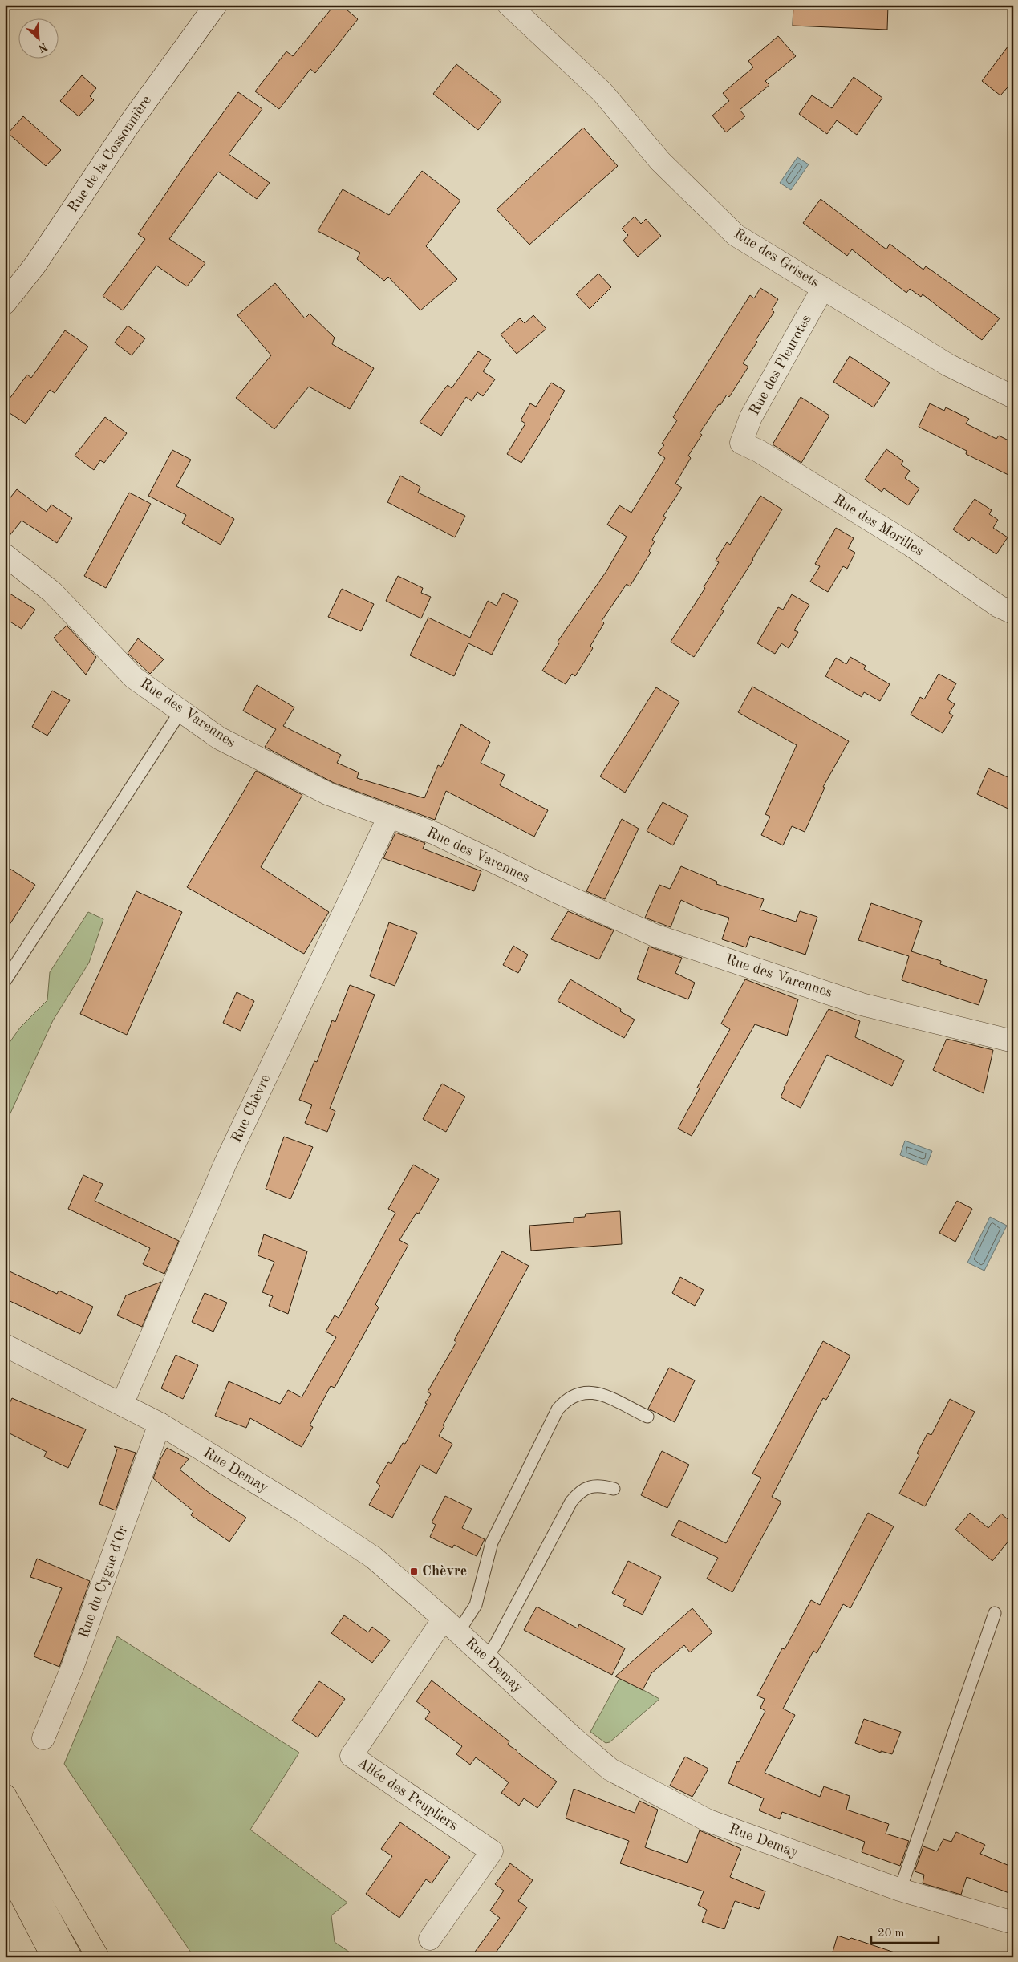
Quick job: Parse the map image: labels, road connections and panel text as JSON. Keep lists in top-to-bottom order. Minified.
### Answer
{"streets":{"street":["Rue de la Cossonnière","Rue des Grisets","Rue des Pleurotes","Rue des Morilles","Rue des Varennes","Rue Chèvre","Rue Demay","Rue du Cygne d'Or","Allée des Peupliers"]},"crossings":[["Rue des Grisets","Rue des Pleurotes"],["Rue des Pleurotes","Rue des Morilles"],["Rue des Varennes","Rue Chèvre"],["Rue Chèvre","Rue Demay"],["Rue Demay","Rue du Cygne d'Or"],["Rue Demay","Allée des Peupliers"]],"places":{"transit":["Chèvre"]},"scale_bar":"20 m","north":"bottom right"}
